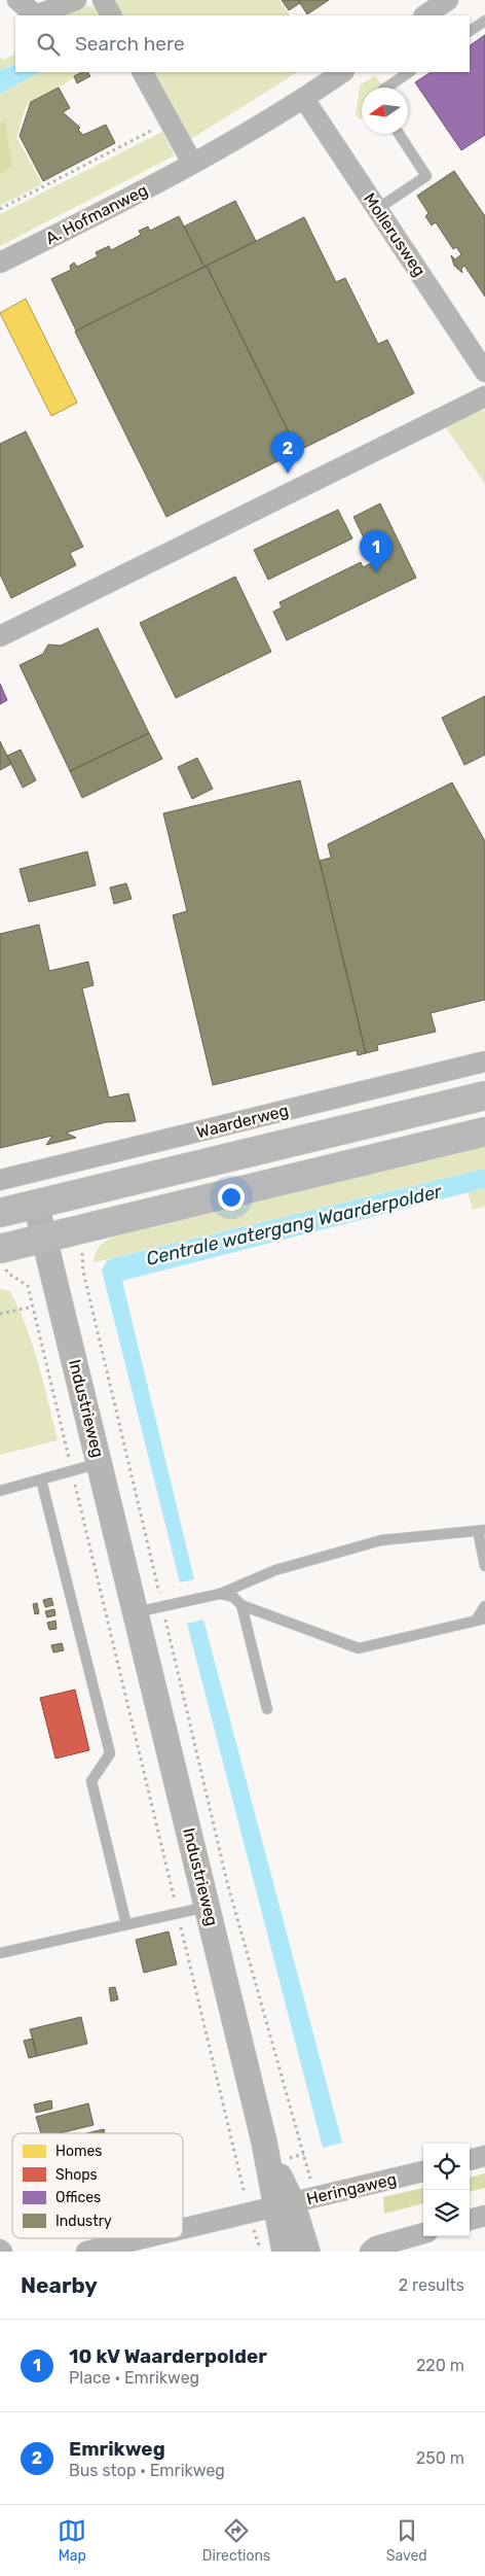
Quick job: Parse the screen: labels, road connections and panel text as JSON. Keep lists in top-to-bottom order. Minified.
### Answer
{"streets":{"main road":["Waarderweg"],"street":["A. Hofmanweg","Mollerusweg","Industrieweg","Heringaweg"]},"crossings":[["A. Hofmanweg","Mollerusweg"],["Waarderweg","Industrieweg"],["Industrieweg","Heringaweg"]],"water":["Centrale watergang Waarderpolder"],"legend":["Homes","Shops","Offices","Industry"],"north":"left","page":{"search":"Search here","pins":["2","1"],"heading":["Nearby","2 results"],"list":[{"mark":"1","name":"10 kV Waarderpolder","note":"Place · Emrikweg","value":"220 m"},{"mark":"2","name":"Emrikweg","note":"Bus stop · Emrikweg","value":"250 m"}],"nav":["Map","Directions","Saved"]}}
